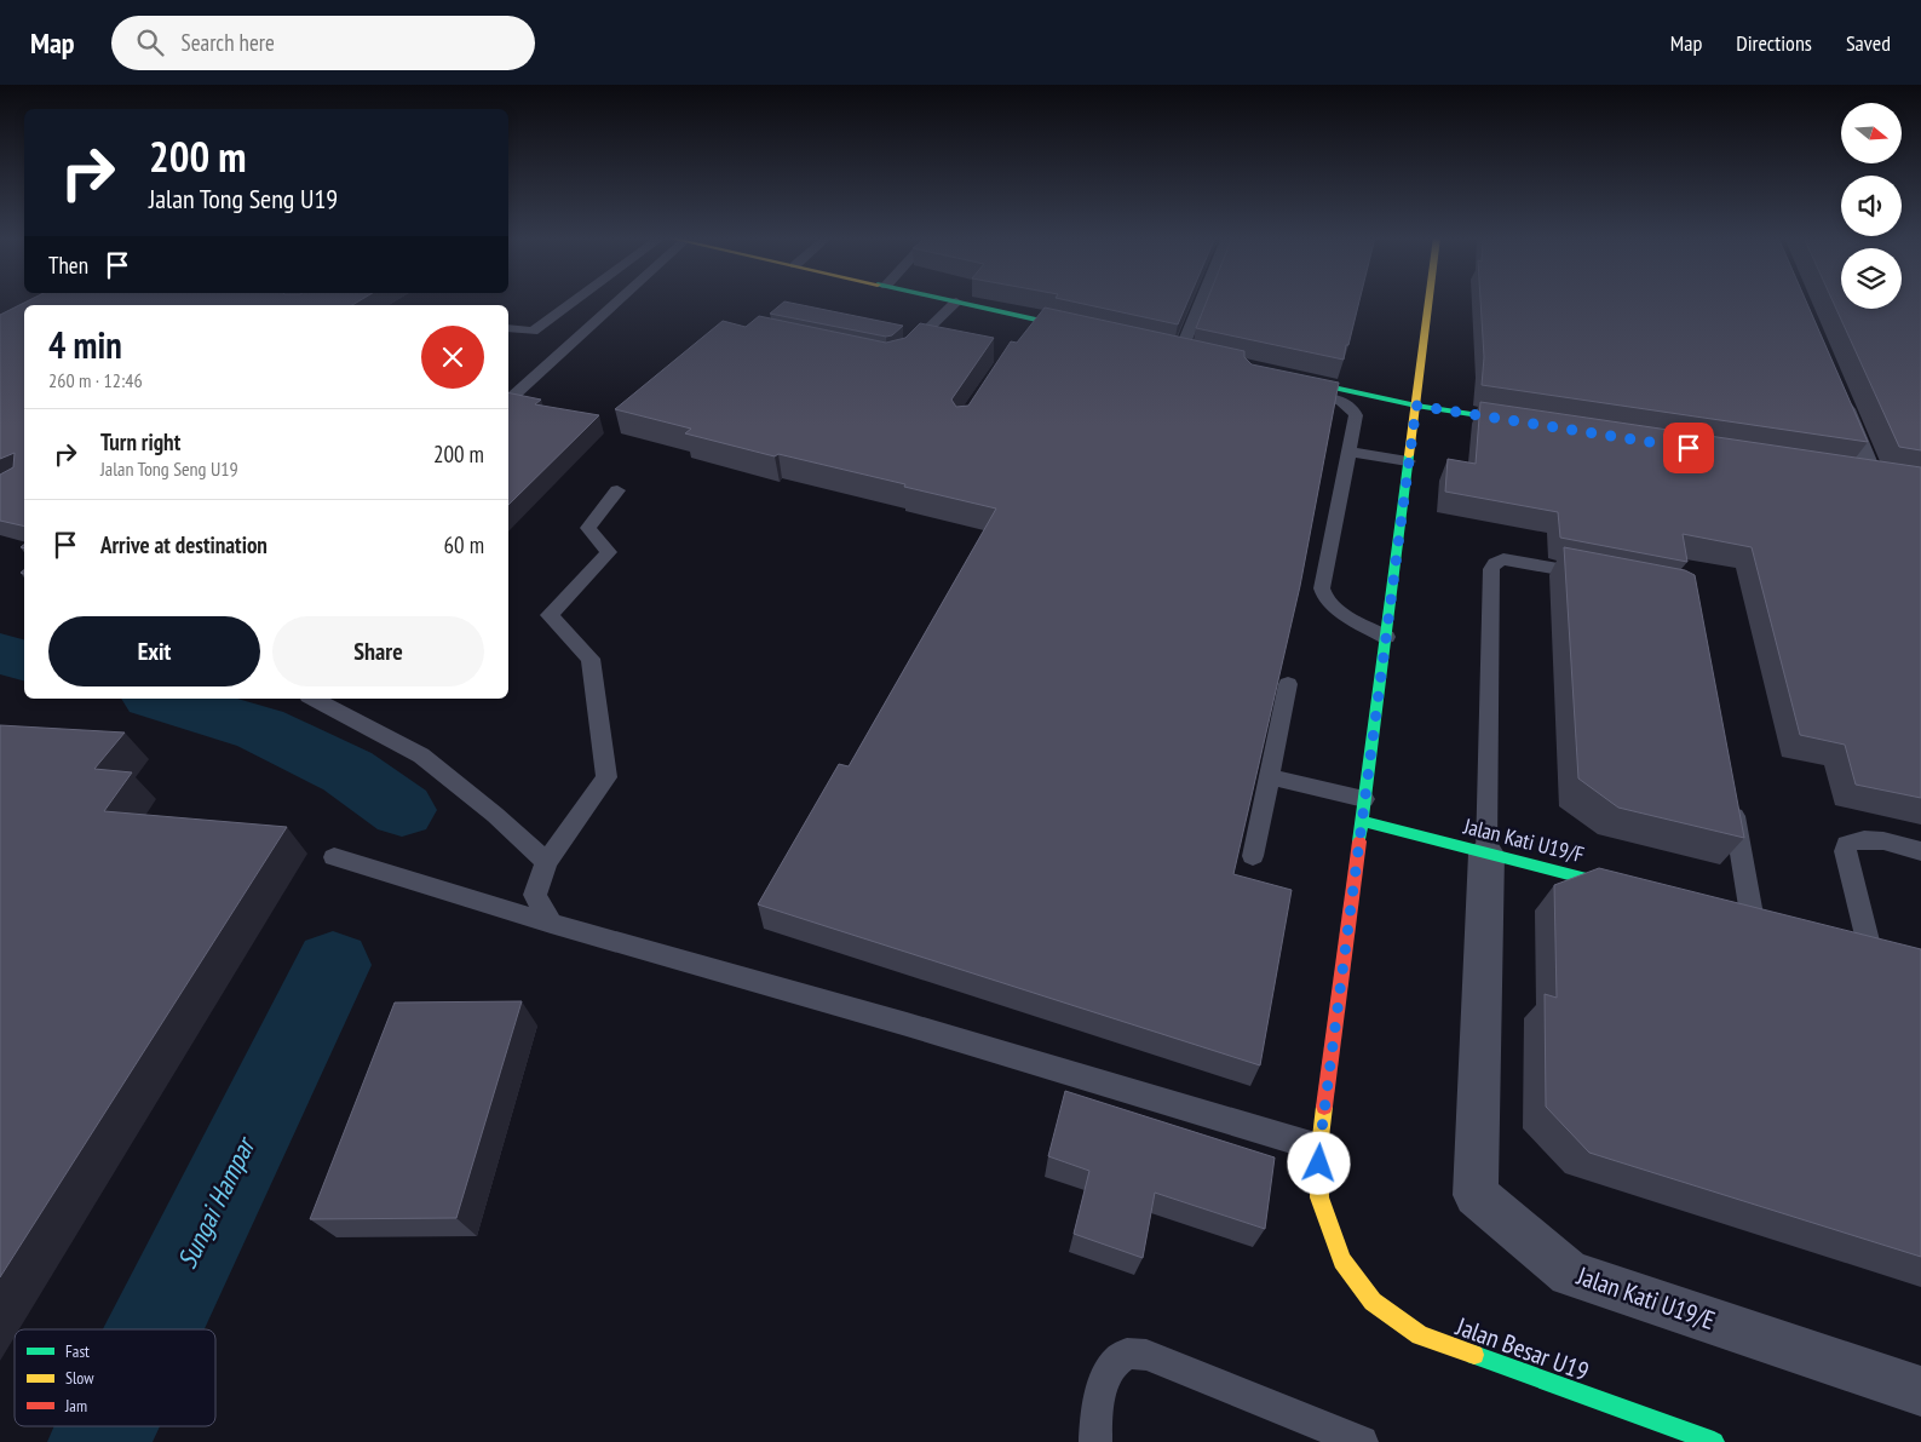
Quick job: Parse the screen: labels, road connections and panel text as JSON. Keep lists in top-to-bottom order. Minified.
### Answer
{"streets":{"street":["Jalan Kati U19/F","Jalan Kati U19/E","Jalan Besar U19"]},"crossings":[["Jalan Kati U19/F","Jalan Kati U19/E"],["Jalan Kati U19/F","Jalan Besar U19"]],"water":["Sungai Hampar"],"legend":["Fast","Slow","Jam"],"north":"right","page":{"header":"Map","search":"Search here","nav":["Map","Directions","Saved"],"turn":["200 m","Jalan Tong Seng U19"],"then":"Then","heading":["4 min","260 m · 12:46"],"list":[{"name":"Turn right","note":"Jalan Tong Seng U19","value":"200 m"},{"name":"Arrive at destination","value":"60 m"}],"buttons":["Exit","Share"]}}
